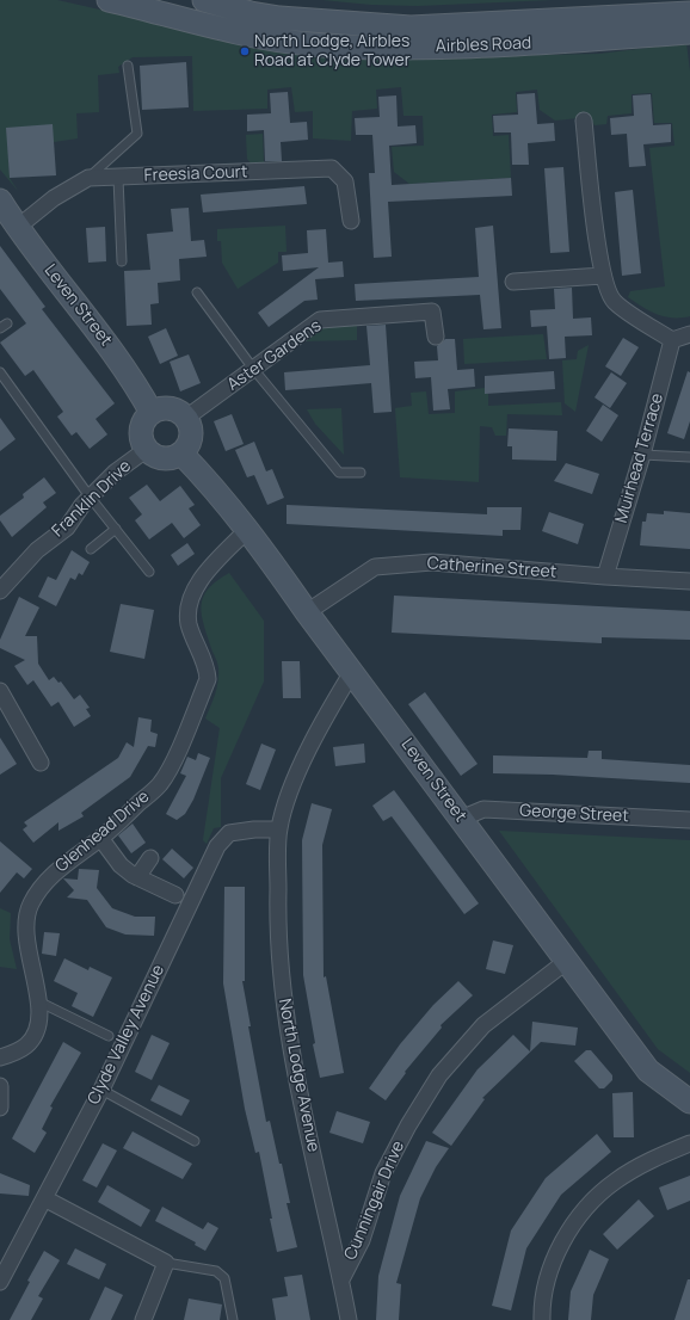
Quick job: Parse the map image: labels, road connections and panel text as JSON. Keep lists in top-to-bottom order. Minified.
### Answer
{"streets":{"street":["Airbles Road","Freesia Court","Leven Street","Aster Gardens","Muirhead Terrace","Franklin Drive","Catherine Street","George Street","Glenhead Drive","Clyde Valley Avenue","North Lodge Avenue","Cunningair Drive"]},"crossings":[["Freesia Court","Leven Street"],["Leven Street","Aster Gardens"],["Leven Street","Franklin Drive"],["Leven Street","Catherine Street"],["Leven Street","George Street"],["Leven Street","Glenhead Drive"],["Leven Street","North Lodge Avenue"],["Leven Street","Cunningair Drive"],["Aster Gardens","Franklin Drive"],["Muirhead Terrace","Catherine Street"],["Clyde Valley Avenue","North Lodge Avenue"],["North Lodge Avenue","Cunningair Drive"]],"places":["North Lodge, Airbles Road at Clyde Tower"]}
